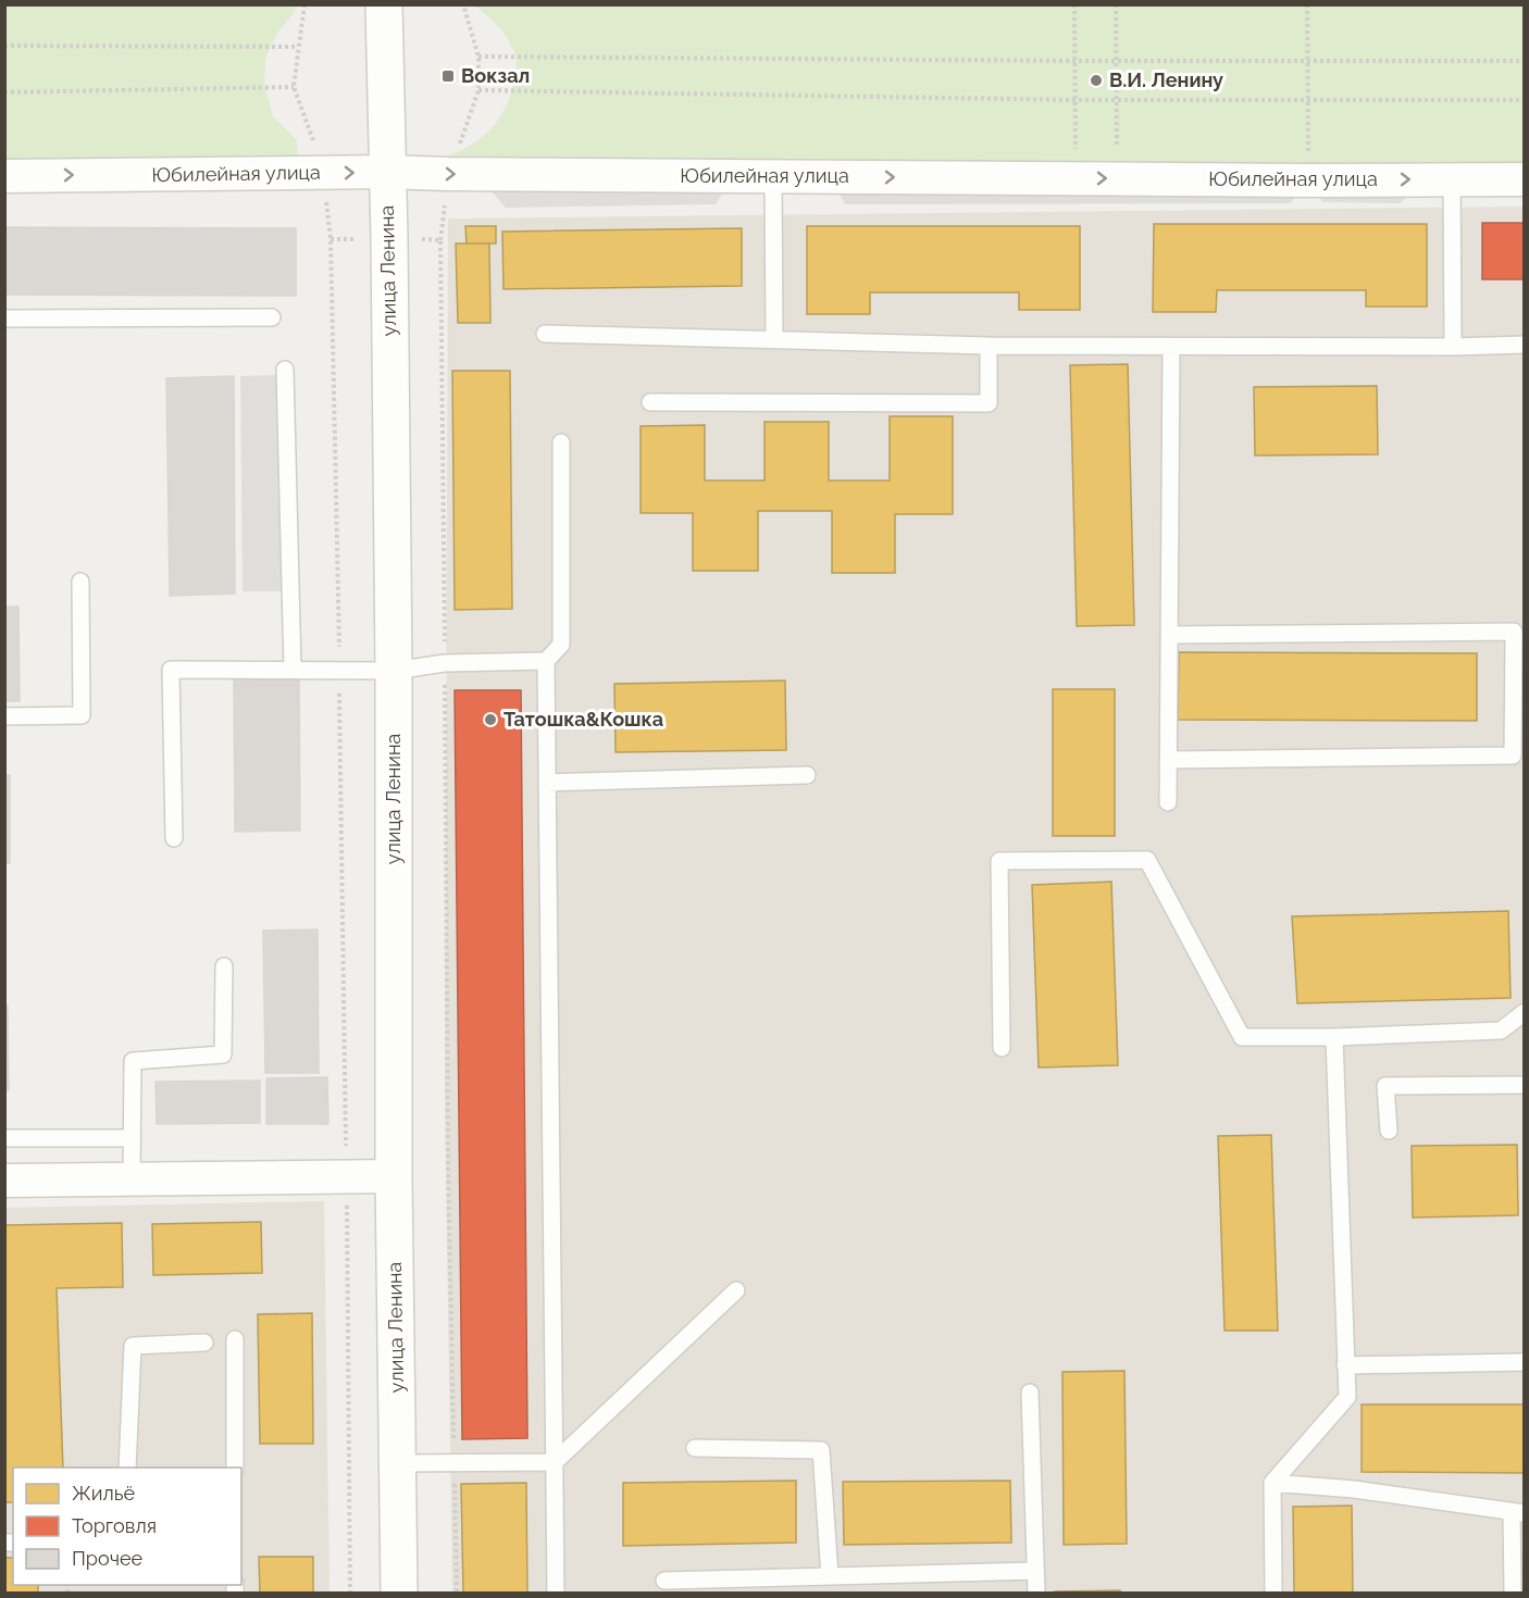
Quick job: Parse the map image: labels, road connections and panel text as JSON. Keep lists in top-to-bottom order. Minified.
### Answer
{"streets":{"street":["Юбилейная улица","улица Ленина"]},"crossings":[["Юбилейная улица","улица Ленина"]],"one_way":["Юбилейная улица"],"places":{"transit":["Вокзал"],"other":["В.И. Ленину","Татошка&Кошка"]},"legend":["Жильё","Торговля","Прочее"]}
